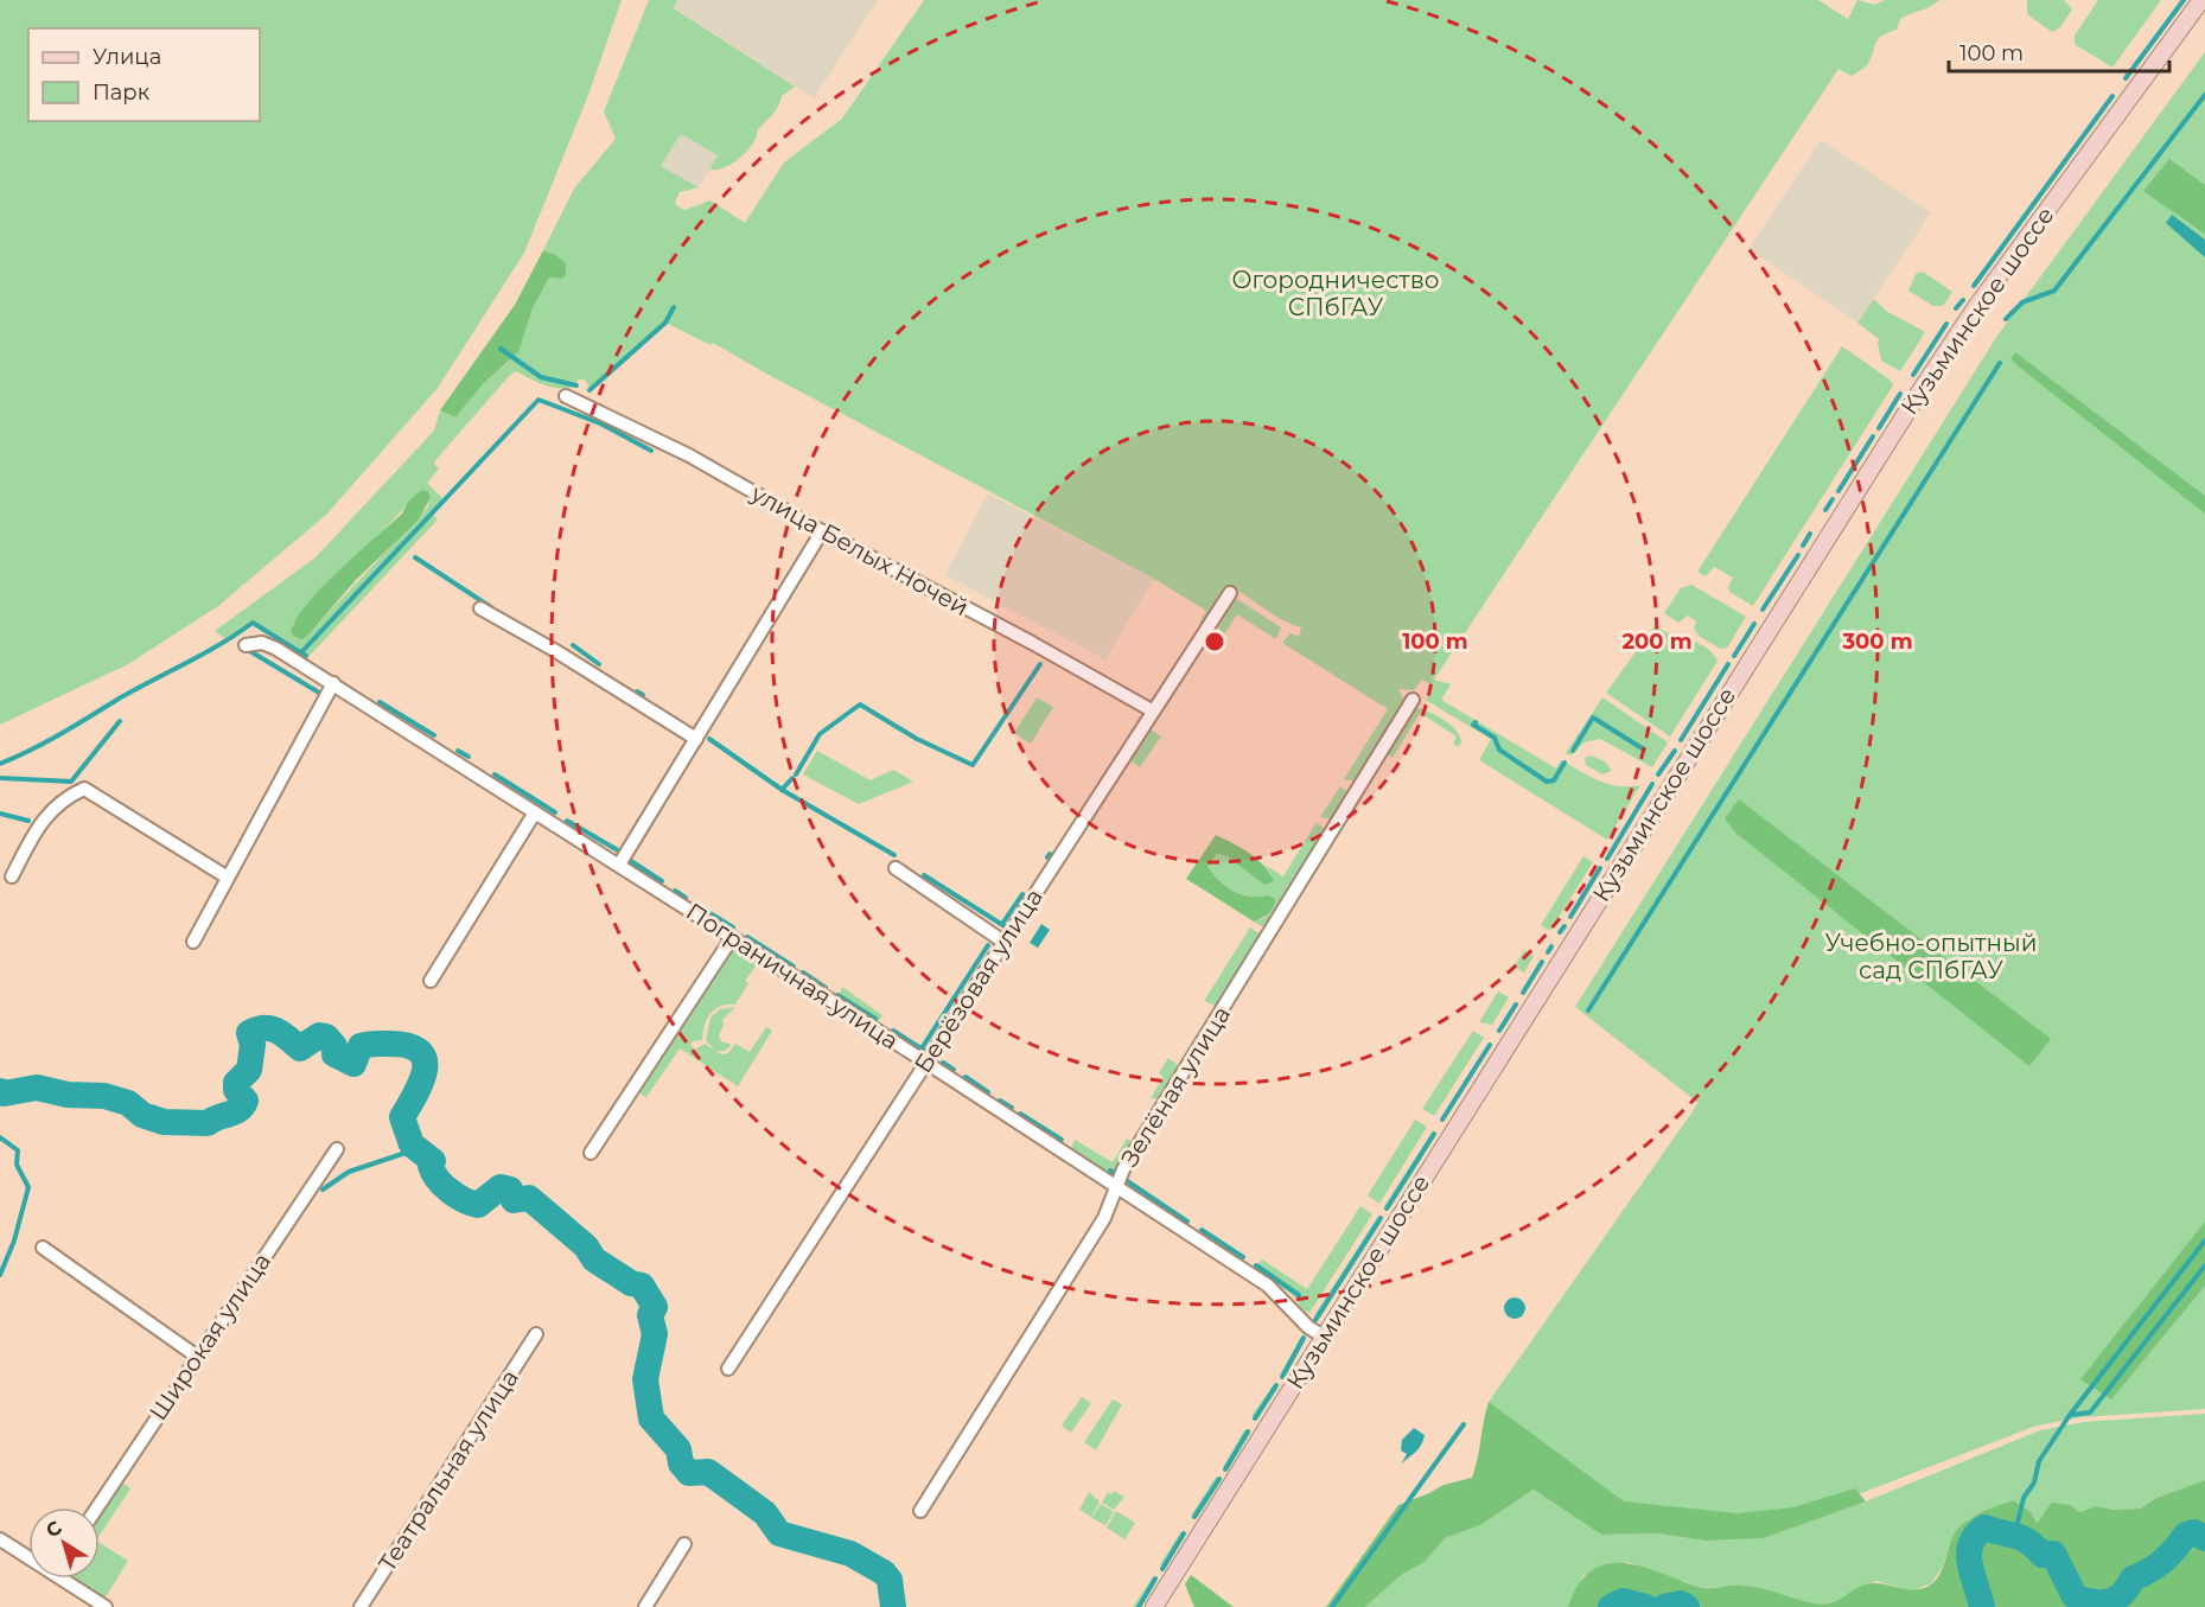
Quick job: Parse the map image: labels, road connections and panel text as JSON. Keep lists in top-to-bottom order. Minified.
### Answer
{"streets":{"main road":["Кузьминское шоссе"],"street":["улица Белых Ночей","Пограничная улица","Берёзовая улица","Зелёная улица","Широкая улица","Театральная улица"]},"crossings":[["Кузьминское шоссе","Пограничная улица"],["улица Белых Ночей","Берёзовая улица"],["Пограничная улица","Берёзовая улица"],["Пограничная улица","Зелёная улица"]],"parks":["Огородничество СПбГАУ","Учебно-опытный сад СПбГАУ"],"legend":["Улица","Парк"],"scale_bar":"100 m","north":"top left","rings":["100 m","200 m","300 m"]}
